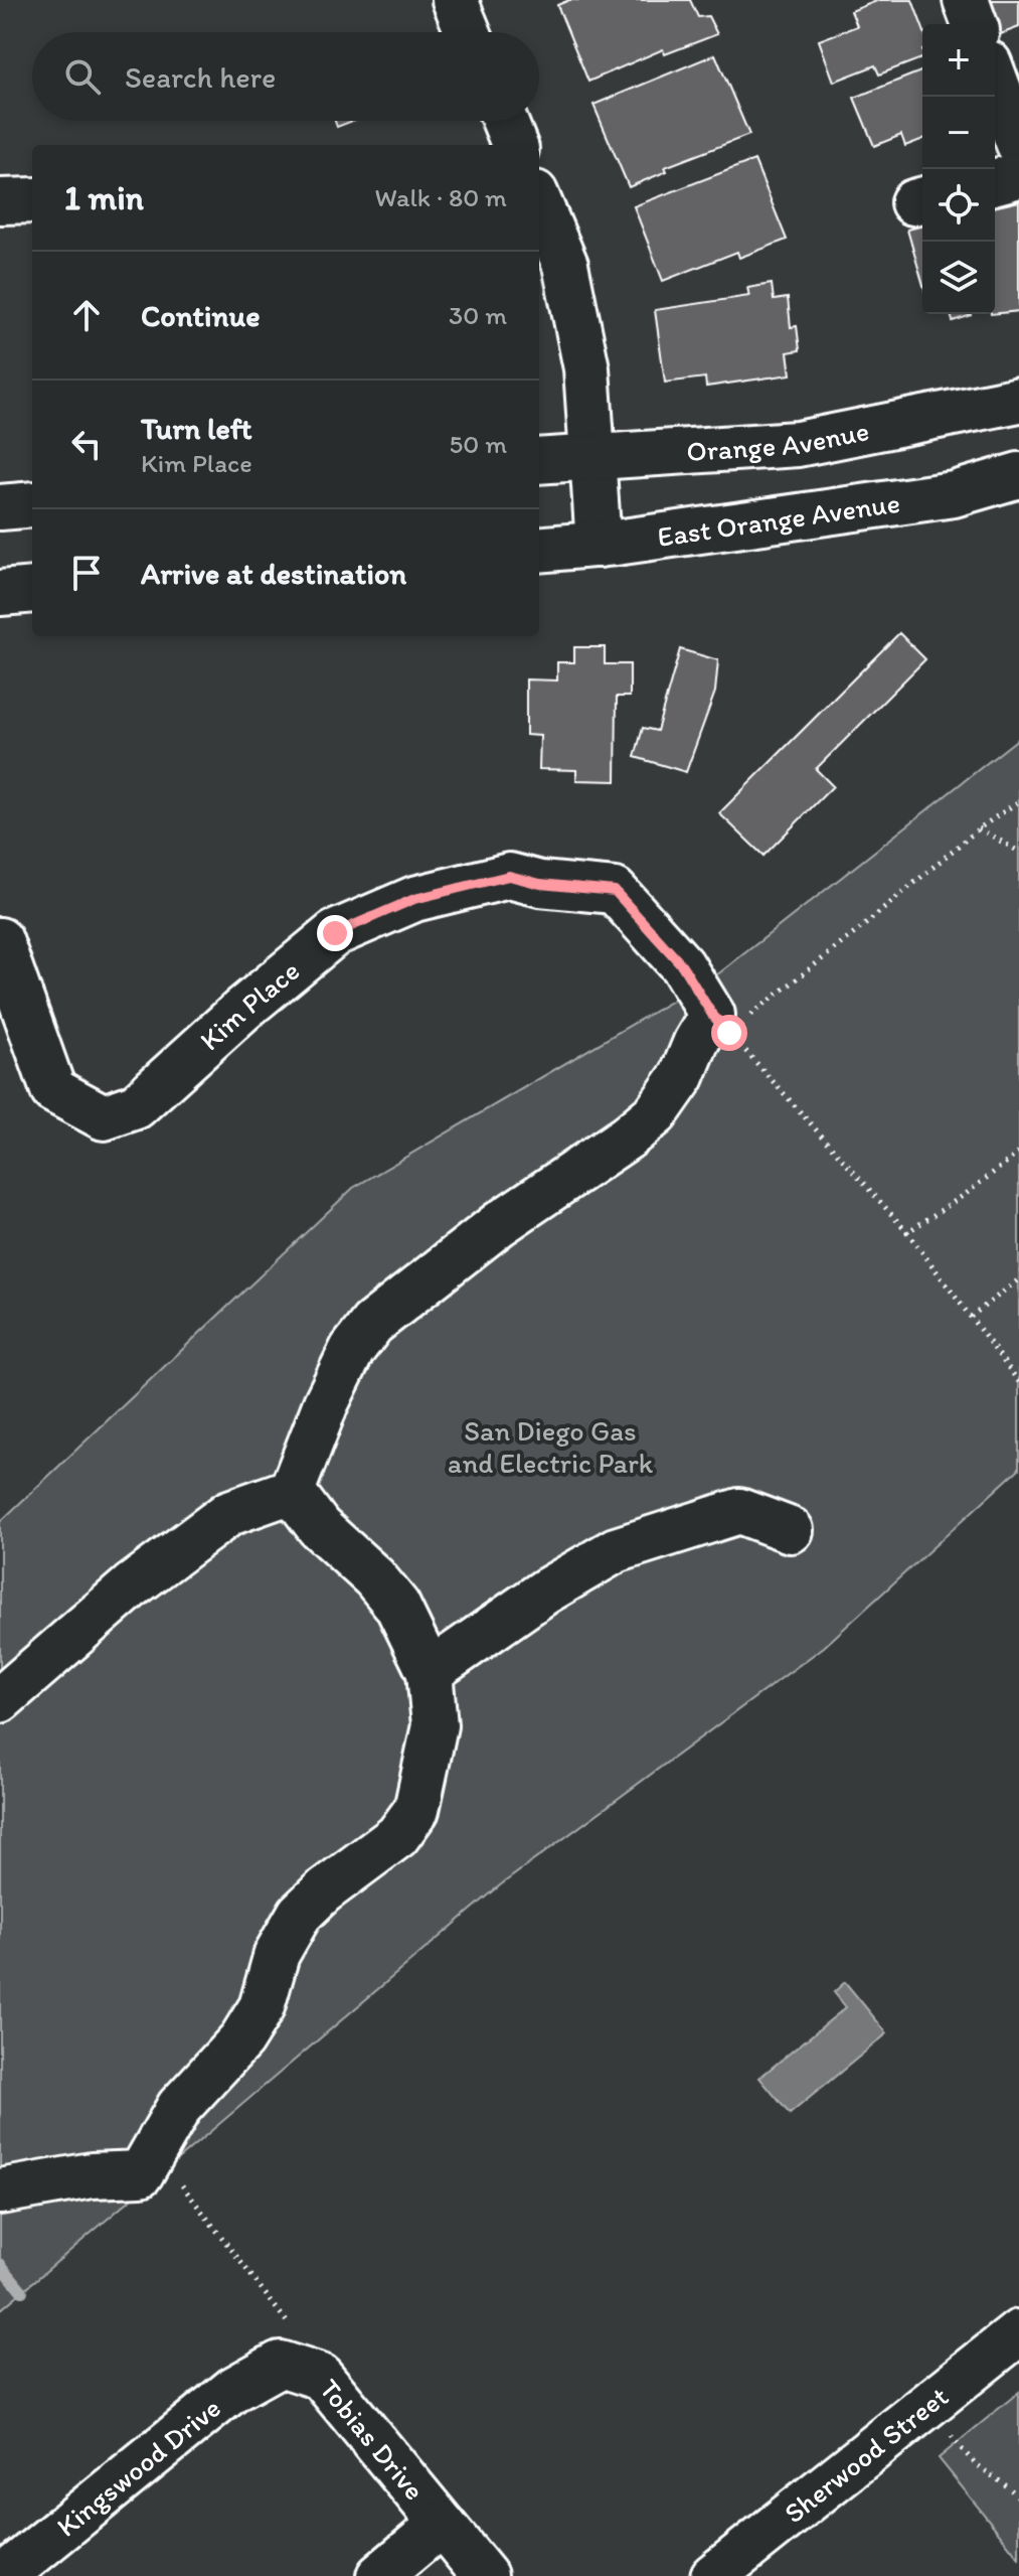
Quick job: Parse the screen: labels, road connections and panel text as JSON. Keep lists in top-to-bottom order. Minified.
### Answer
{"streets":{"street":["Orange Avenue","East Orange Avenue","Kim Place","Tobias Drive","Sherwood Street","Kingswood Drive"]},"crossings":[["Tobias Drive","Kingswood Drive"]],"parks":["San Diego Gas and Electric Park"],"page":{"map_buttons":["+","−"],"search":"Search here","heading":["1 min","Walk · 80 m"],"list":[["Continue","30 m"],["Turn left","Kim Place","50 m"],"Arrive at destination"]}}
